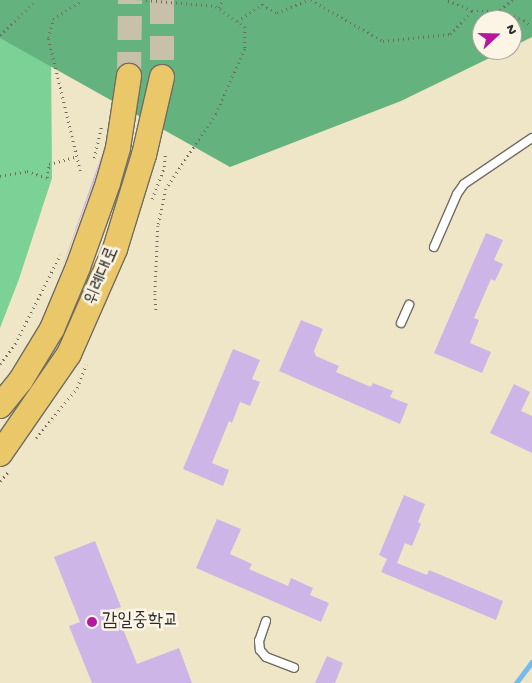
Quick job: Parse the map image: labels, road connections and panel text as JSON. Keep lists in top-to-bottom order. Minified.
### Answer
{"streets":{"main road":["위례대로"]},"places":["감일중학교"],"north":"right"}
